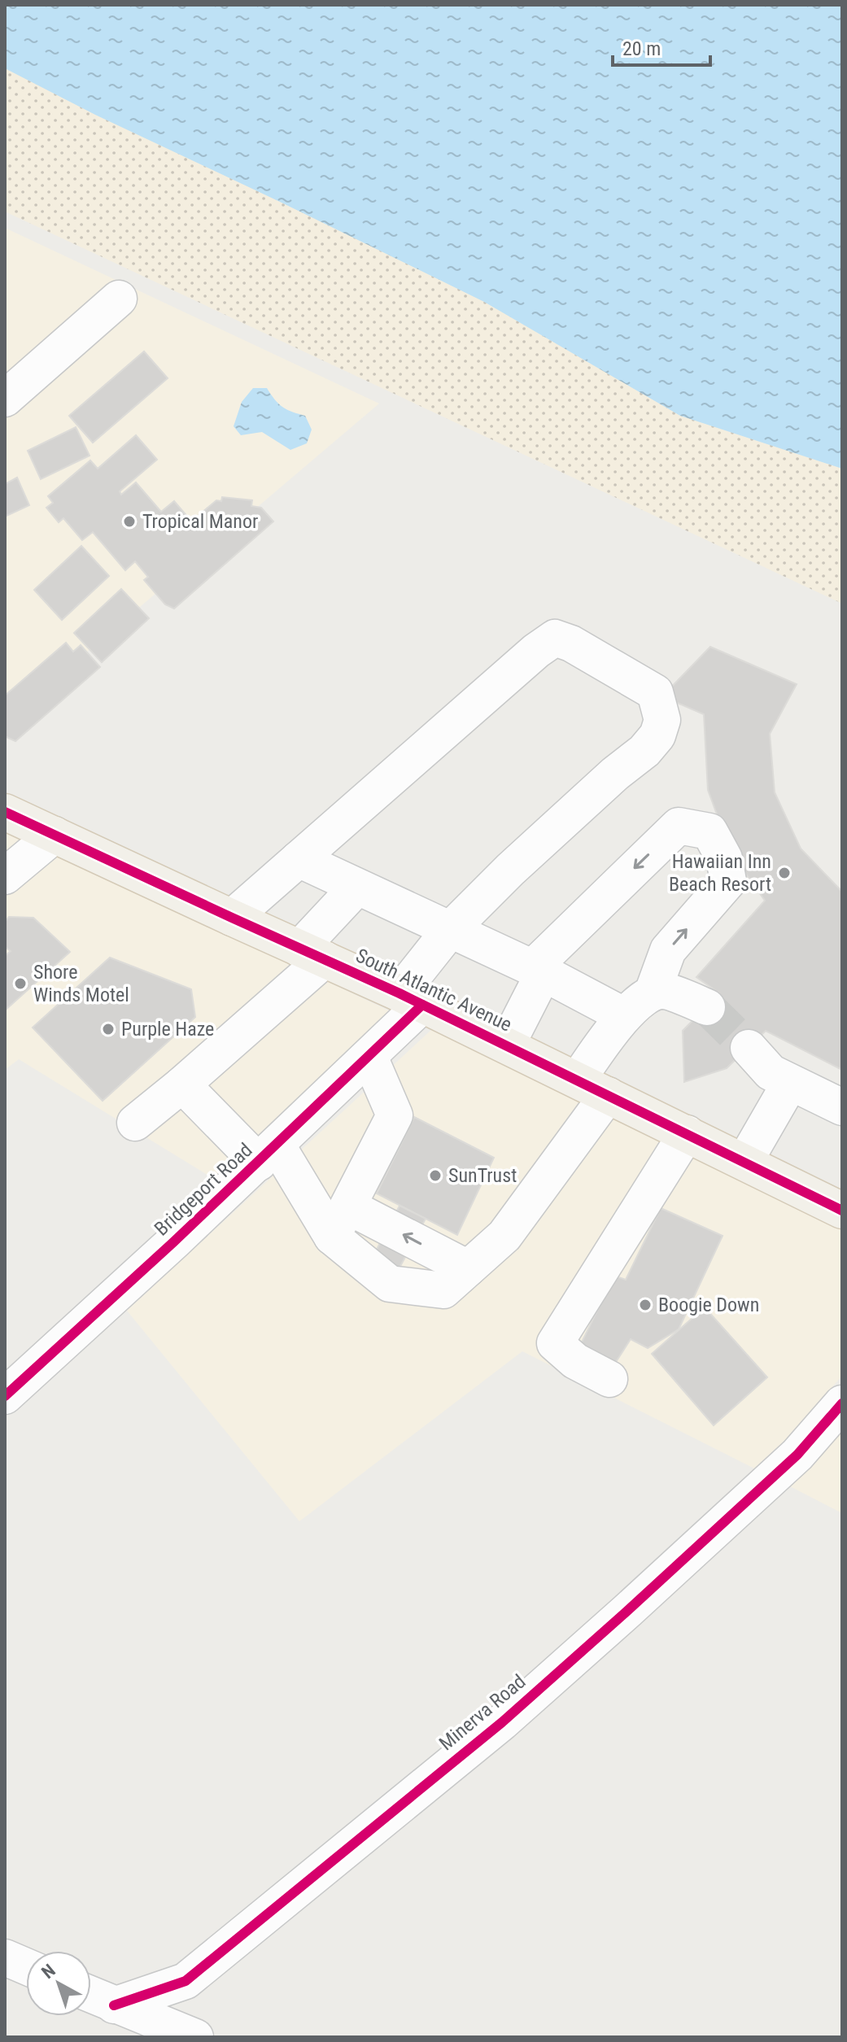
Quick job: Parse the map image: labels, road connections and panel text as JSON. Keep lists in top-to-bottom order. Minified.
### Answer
{"streets":{"main road":["South Atlantic Avenue"],"street":["Bridgeport Road","Minerva Road"]},"crossings":[["South Atlantic Avenue","Bridgeport Road"]],"places":["Tropical Manor","Hawaiian Inn Beach Resort","Shore Winds Motel","Purple Haze","SunTrust","Boogie Down"],"scale_bar":"20 m","north":"top left"}
